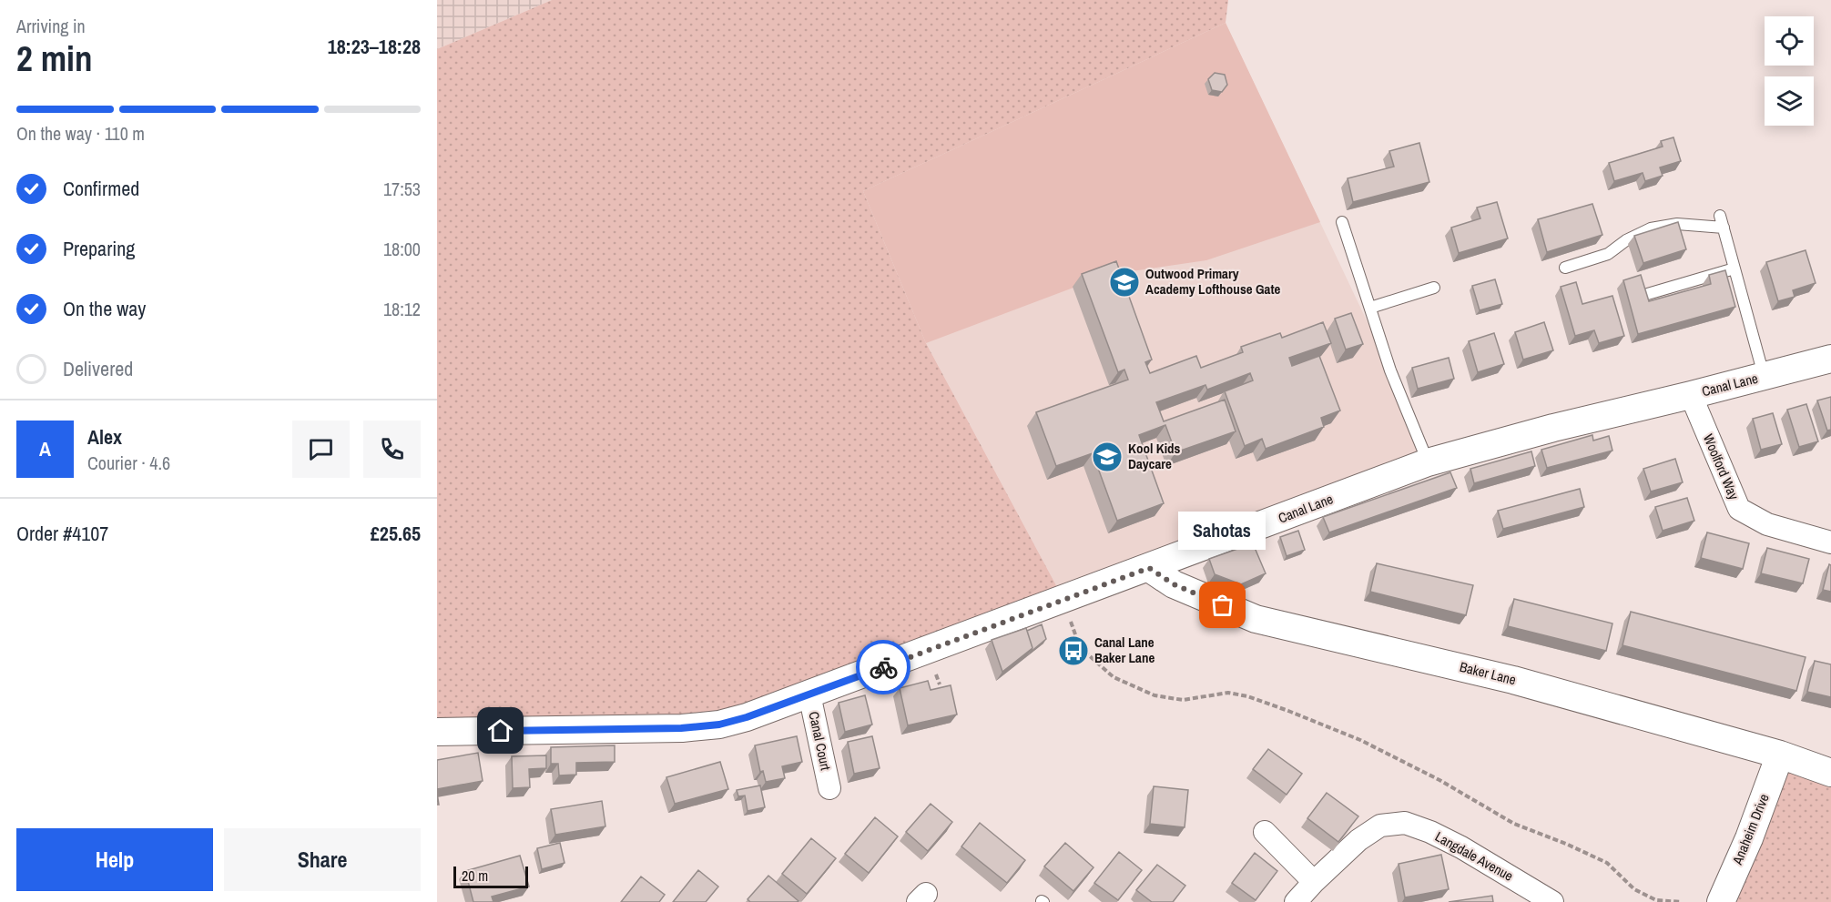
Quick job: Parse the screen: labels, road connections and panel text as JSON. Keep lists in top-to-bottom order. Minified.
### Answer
{"streets":{"street":["Canal Lane","Woolford Way","Baker Lane","Canal Court","Anaheim Drive","Langdale Avenue"]},"crossings":[["Canal Lane","Woolford Way"],["Canal Lane","Baker Lane"],["Canal Lane","Canal Court"],["Baker Lane","Anaheim Drive"]],"places":{"school or university":["Outwood Primary Academy Lofthouse Gate","Kool Kids Daycare"],"other":["Sahotas"],"bus stop":["Canal Lane Baker Lane"]},"scale_bar":"20 m","page":{"heading":["2 min","Arriving in","18:23–18:28"],"panel":["Alex","Courier · 4.6","Order #4107","£25.65"],"bar":"On the way · 110 m","list":[["Confirmed","17:53"],["Preparing","18:00"],["On the way","18:12"],"Delivered"],"round":"A","bubble":"Sahotas","buttons":["Help","Share"],"scale":"20 m"}}
